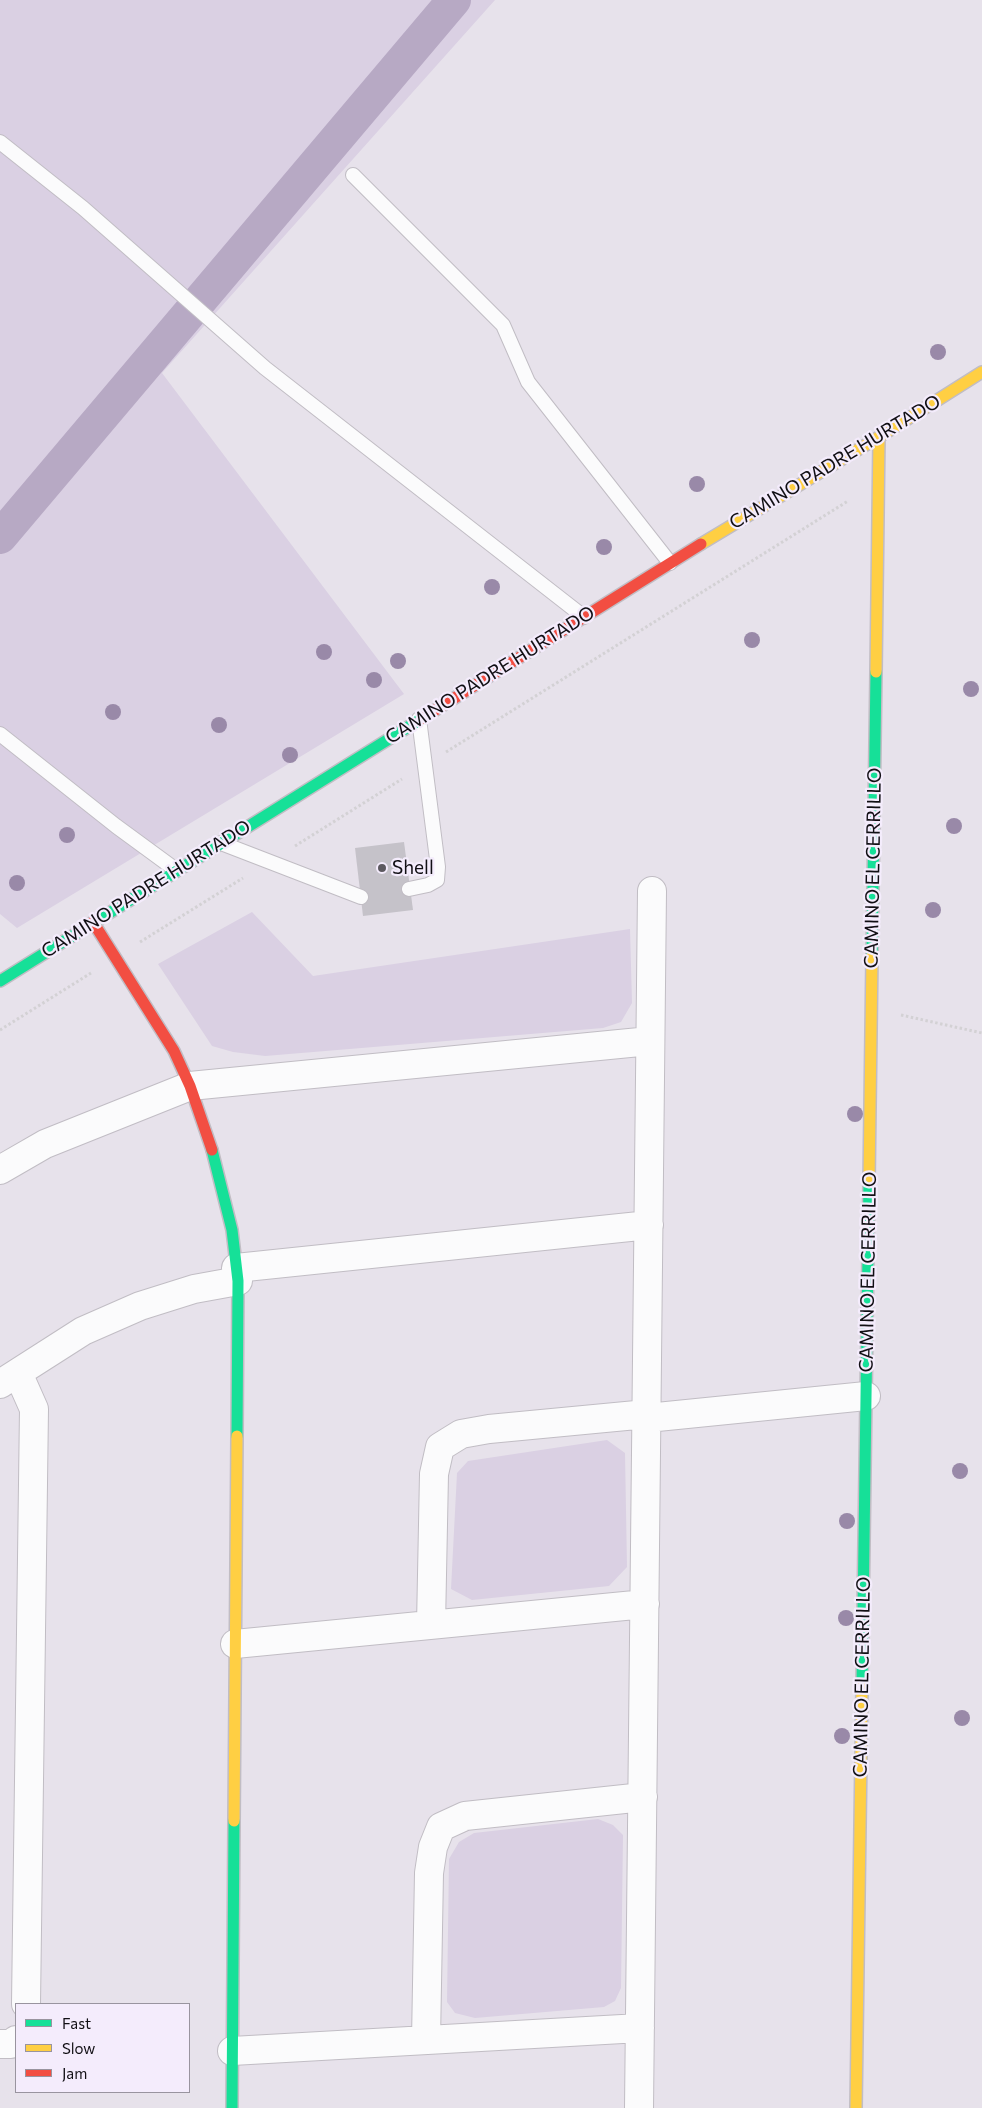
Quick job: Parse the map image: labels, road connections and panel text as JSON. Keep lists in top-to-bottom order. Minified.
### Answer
{"streets":{"street":["CAMINO PADRE HURTADO","CAMINO EL CERRILLO"]},"crossings":[["CAMINO PADRE HURTADO","CAMINO EL CERRILLO"]],"places":["Shell"],"legend":["Fast","Slow","Jam"]}
